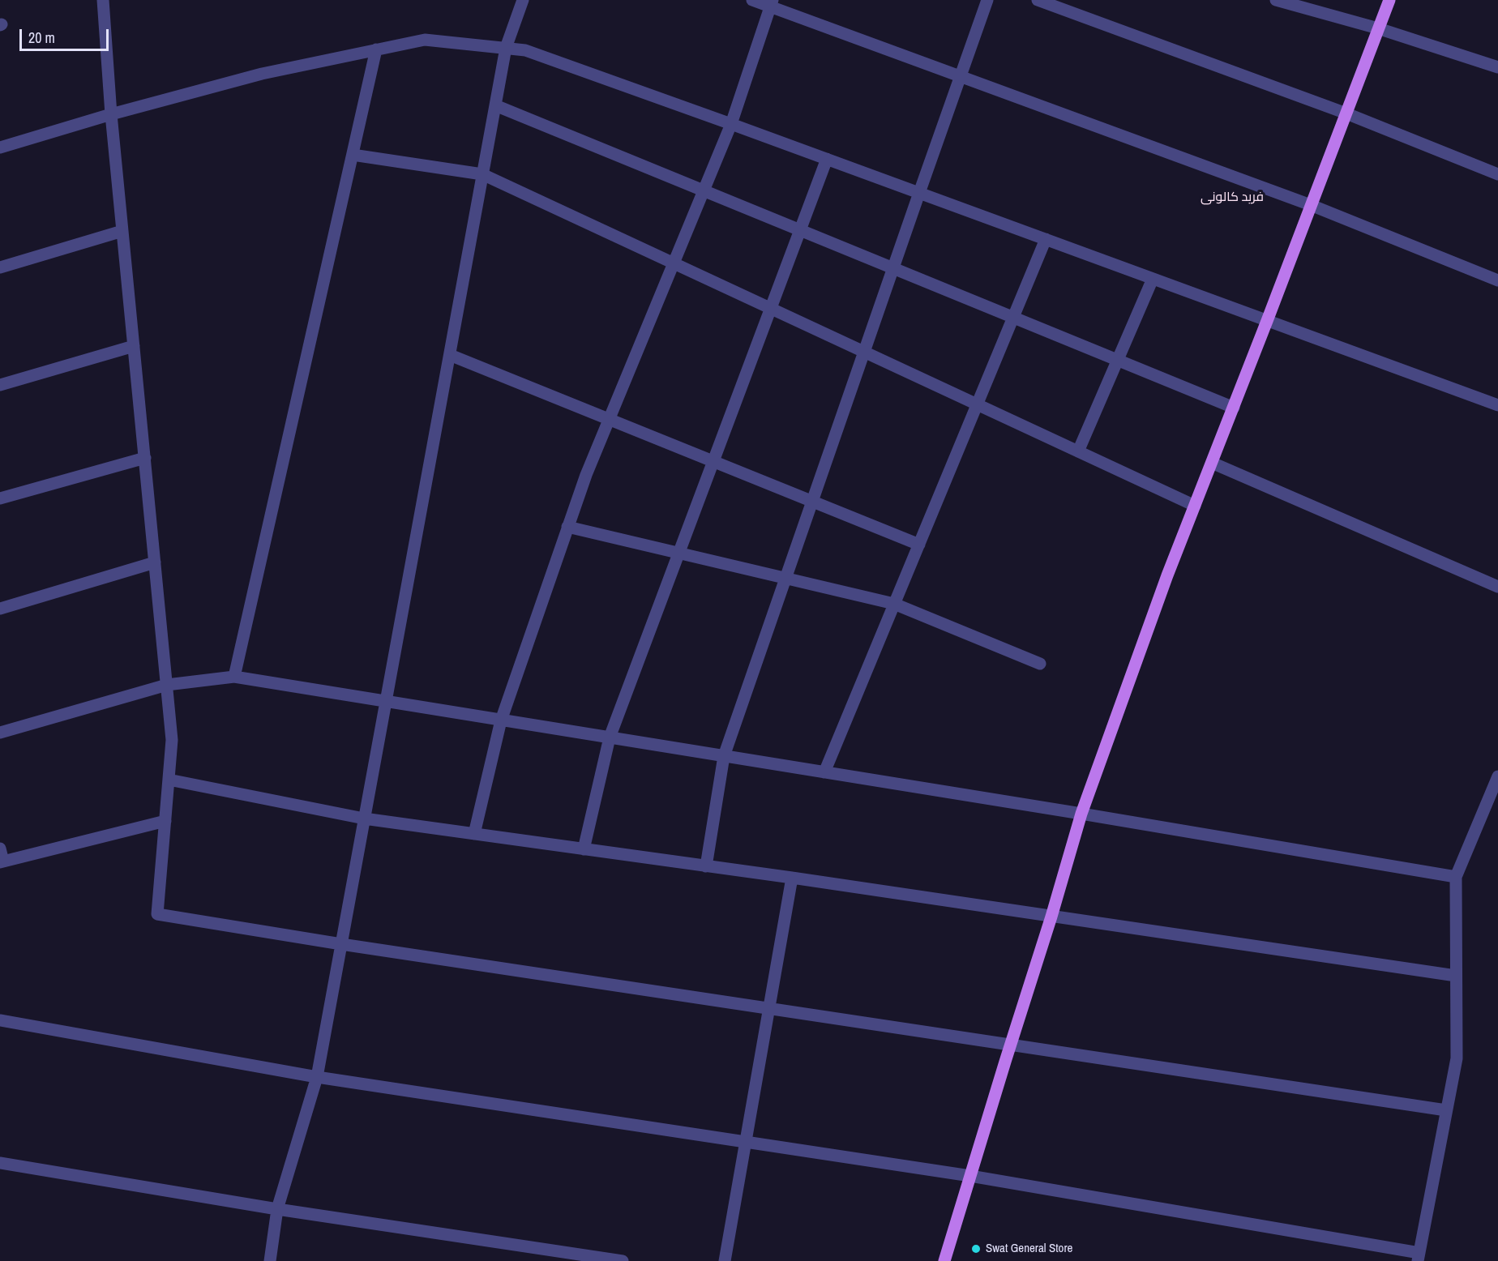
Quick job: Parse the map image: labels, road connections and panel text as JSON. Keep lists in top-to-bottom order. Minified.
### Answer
{"districts":["فرید کالونی"],"places":["Swat General Store"],"scale_bar":"20 m"}
